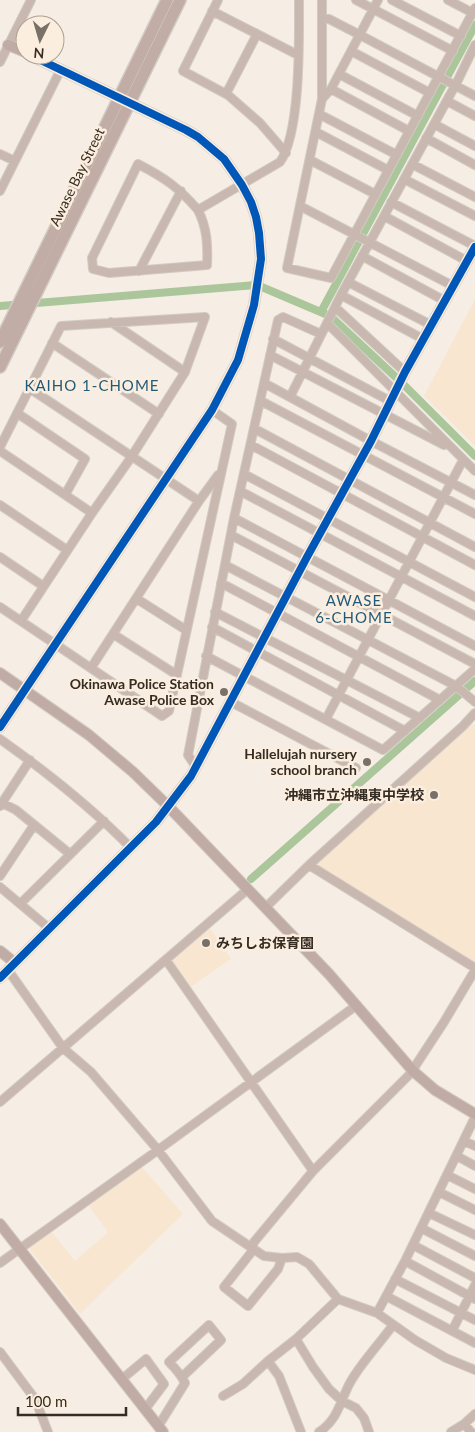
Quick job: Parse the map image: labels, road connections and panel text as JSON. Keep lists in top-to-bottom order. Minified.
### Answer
{"streets":{"main road":["Awase Bay Street"]},"districts":["KAIHO 1-CHOME","AWASE 6-CHOME"],"places":["Okinawa Police Station Awase Police Box","Hallelujah nursery school branch","沖縄市立沖縄東中学校","みちしお保育園"],"scale_bar":"100 m","north":"bottom"}
